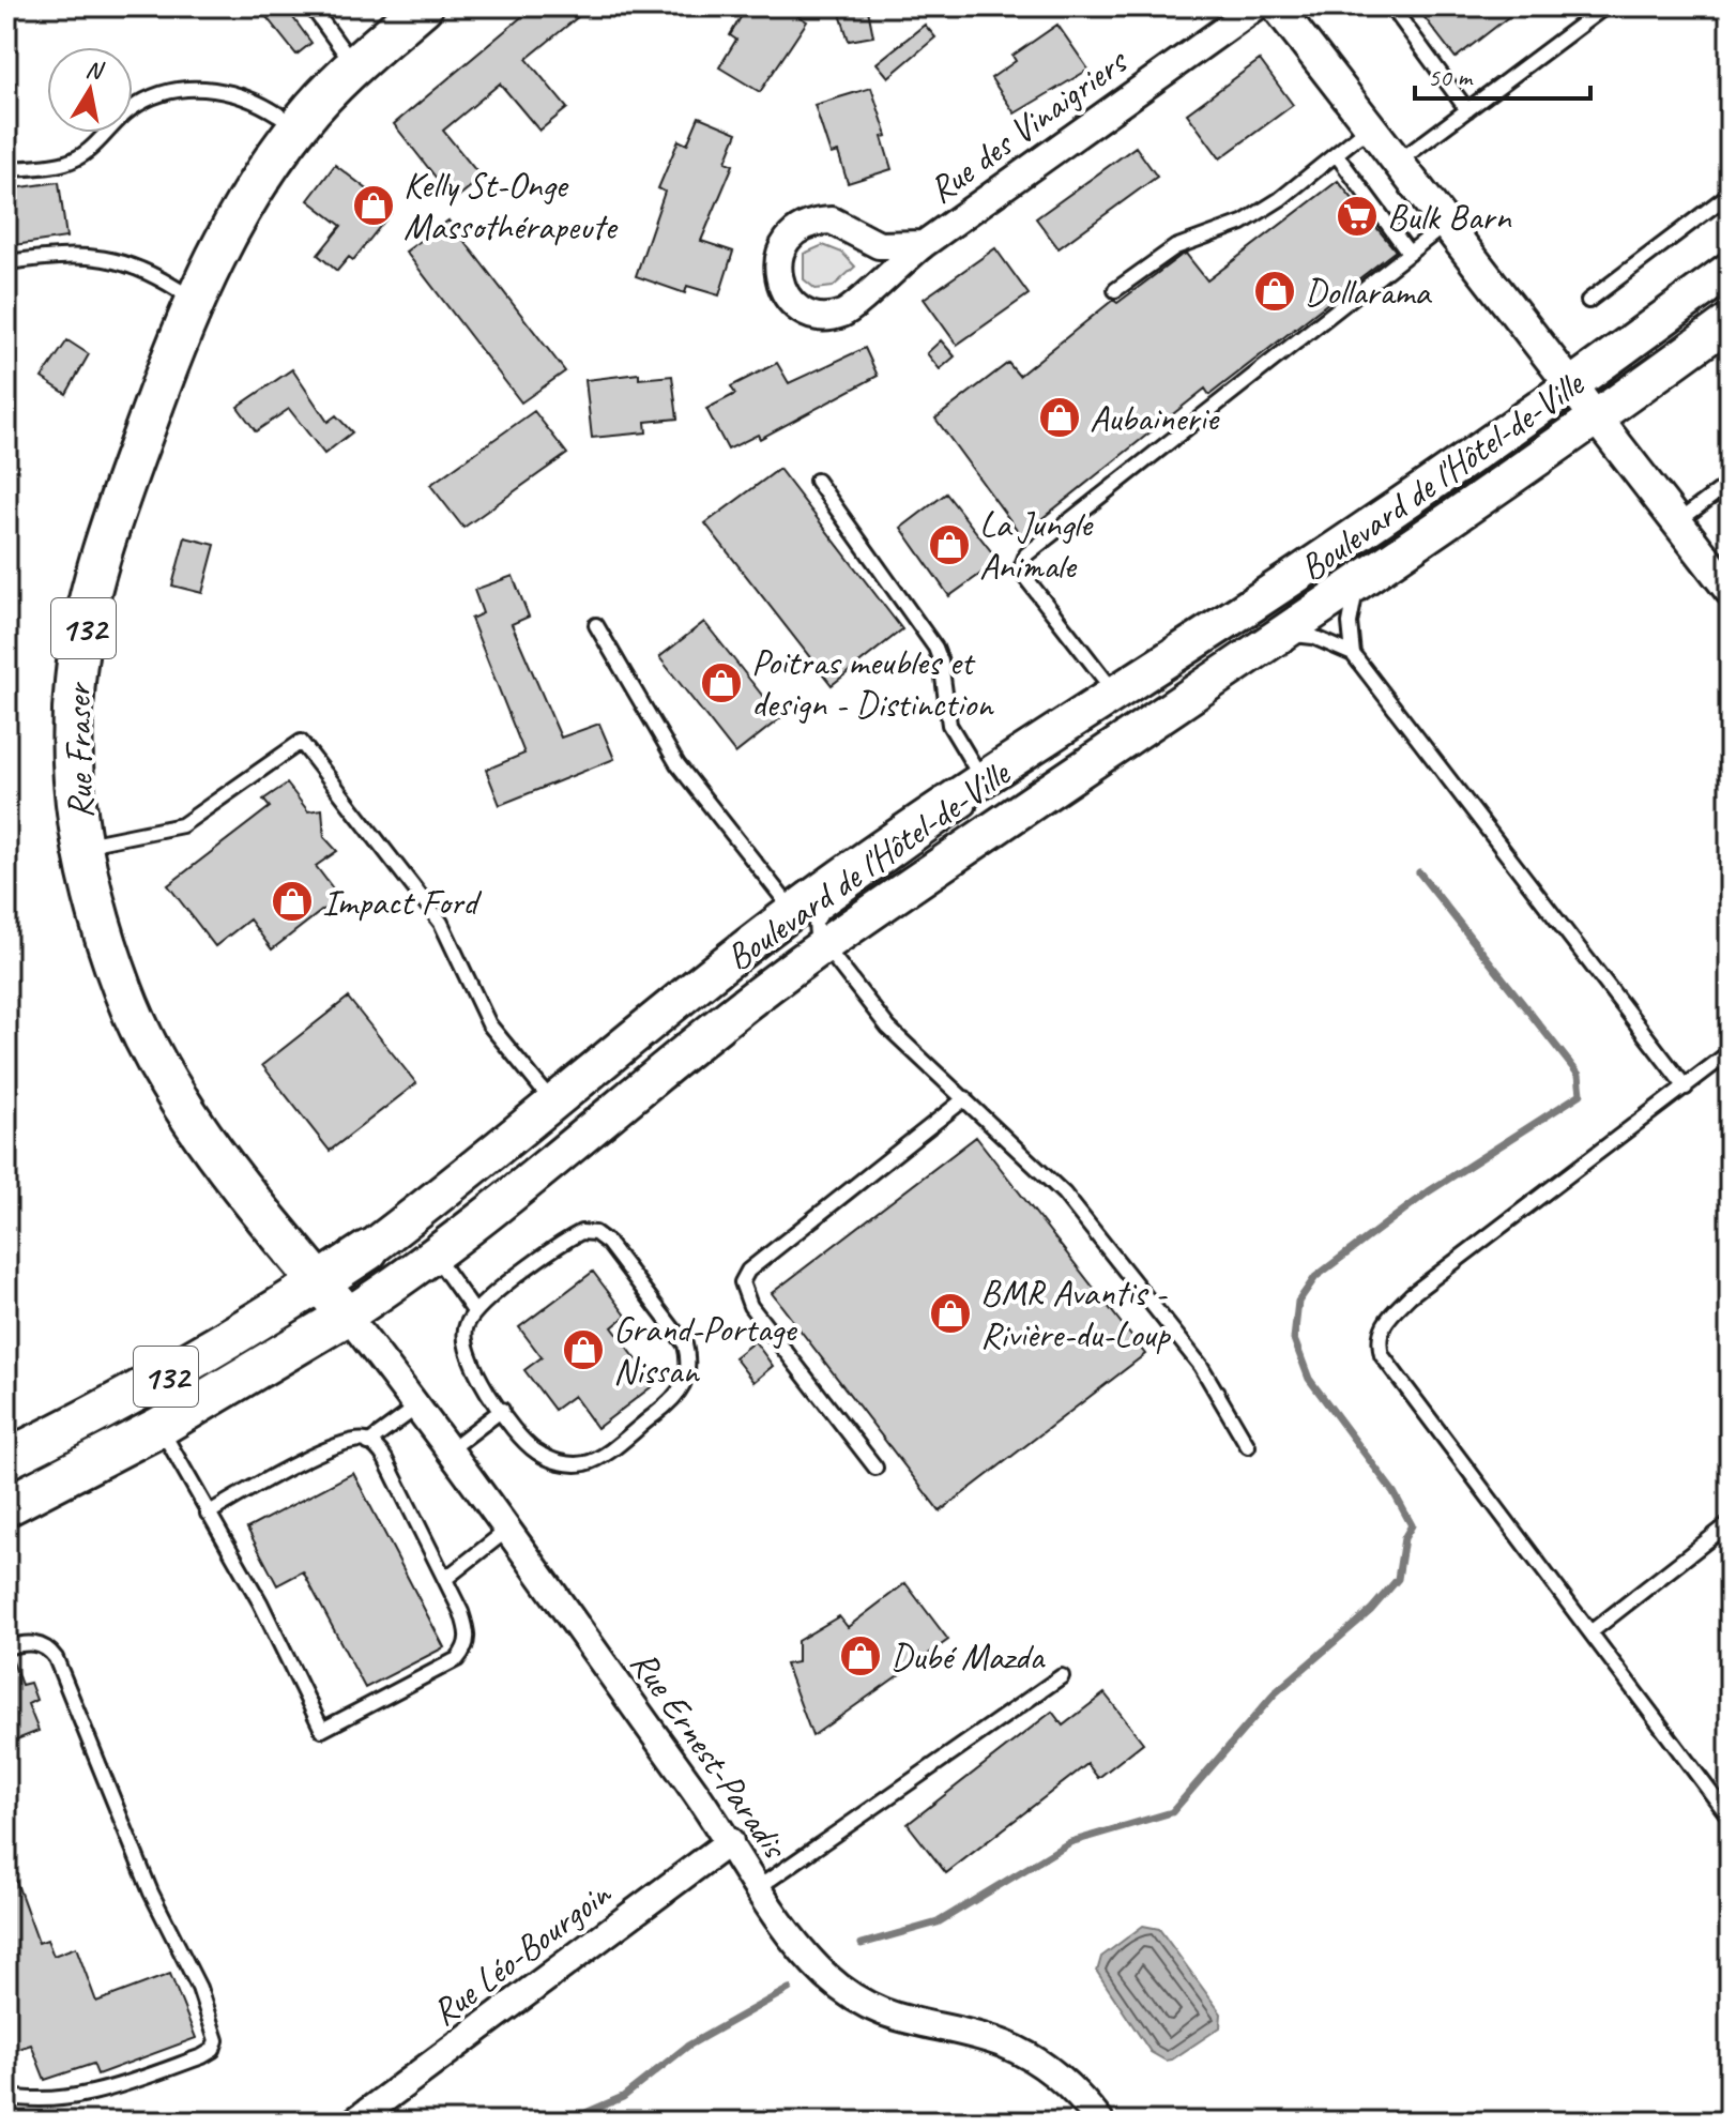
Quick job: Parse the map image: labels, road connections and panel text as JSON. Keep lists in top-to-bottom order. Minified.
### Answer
{"streets":{"main road":["Boulevard de l'Hôtel-de-Ville","132","Rue Fraser"],"street":["Rue des Vinaigriers","Rue Ernest-Paradis","Rue Léo-Bourgoin"]},"crossings":[["Boulevard de l'Hôtel-de-Ville","Rue Fraser"],["Boulevard de l'Hôtel-de-Ville","Rue Ernest-Paradis"],["Rue Fraser","Rue Ernest-Paradis"],["Rue Ernest-Paradis","Rue Léo-Bourgoin"]],"places":{"shop":["Kelly St-Onge Massothérapeute","Dollarama","Aubainerie","La Jungle Animale","Poitras meubles et design - Distinction","Impact Ford","BMR Avantis - Rivière-du-Loup","Grand-Portage Nissan","Dubé Mazda"],"supermarket":["Bulk Barn"]},"scale_bar":"50 m","north":"top"}
